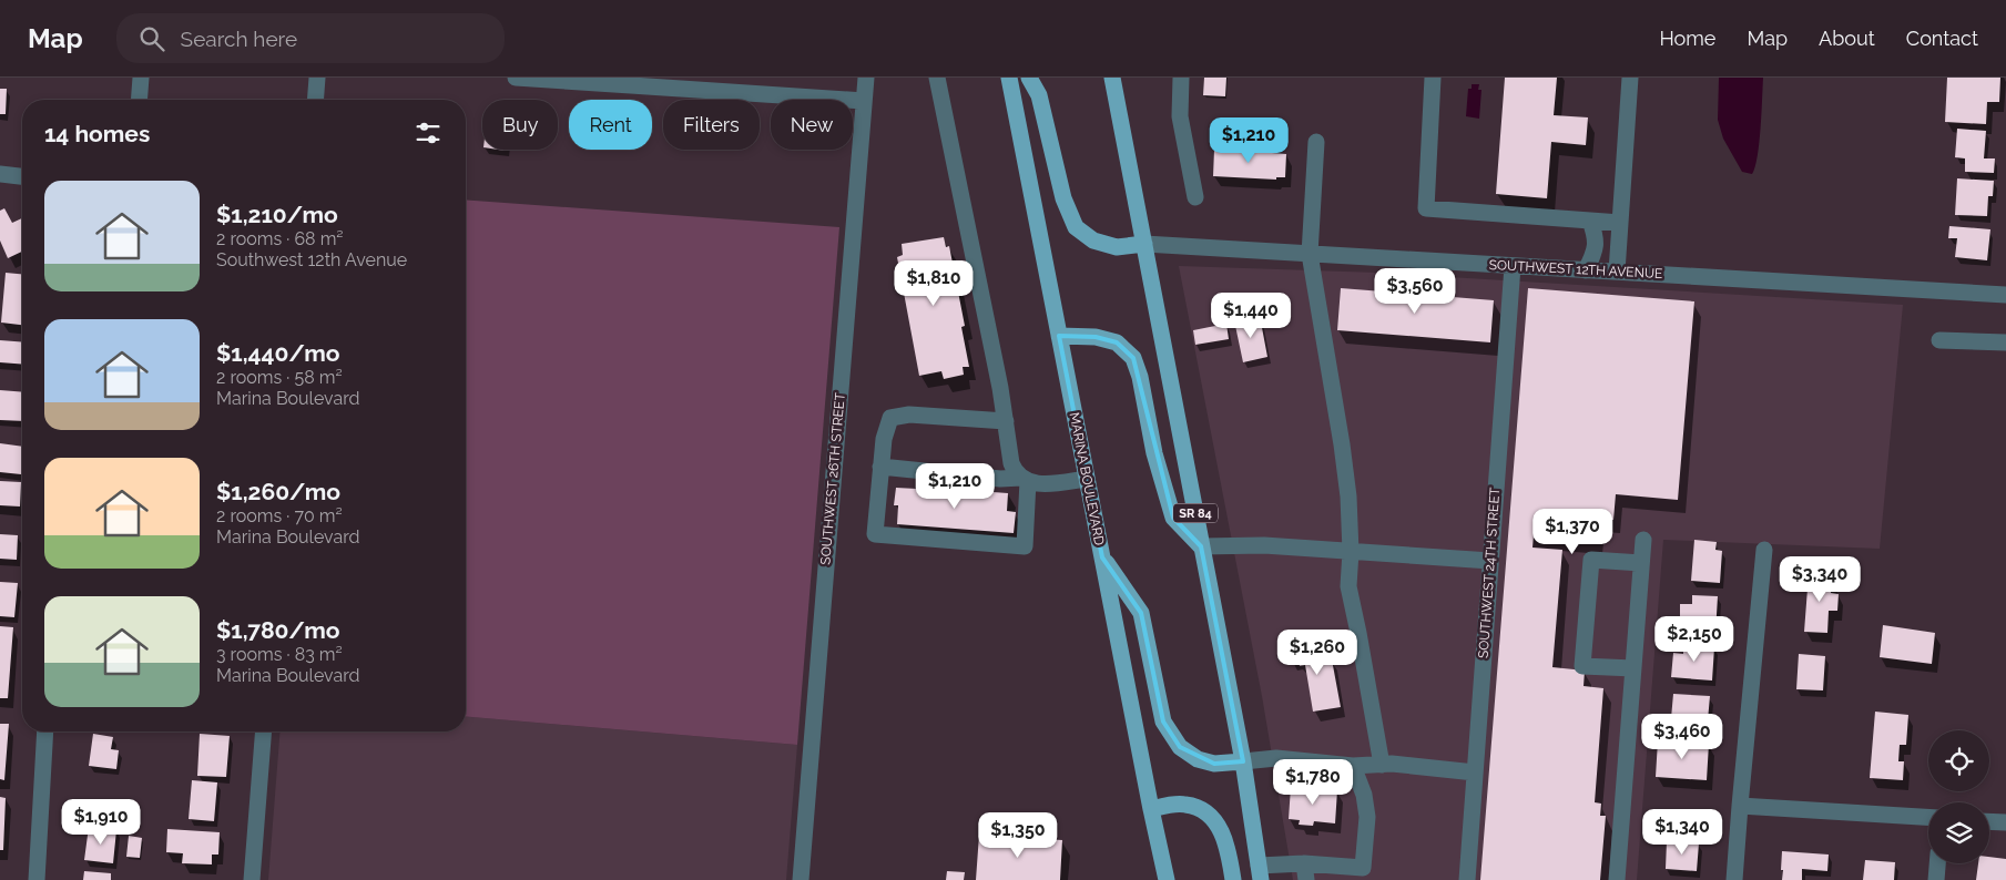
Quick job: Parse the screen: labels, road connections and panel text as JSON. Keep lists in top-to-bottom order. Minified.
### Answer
{"streets":{"main road":["MARINA BOULEVARD","SR 84"],"street":["SOUTHWEST 12TH AVENUE","SOUTHWEST 26TH STREET","SOUTHWEST 24TH STREET"]},"crossings":[["SOUTHWEST 12TH AVENUE","SR 84"],["SOUTHWEST 12TH AVENUE","SOUTHWEST 24TH STREET"]],"page":{"header":"Map","search":"Search here","nav":["Home","Map","About","Contact"],"chip":["Buy","Rent","Filters","New"],"heading":"14 homes","price":["$1,210","$1,810","$3,560","$1,440","$1,210","$1,370","$3,340","$2,150","$1,260","$3,460","$1,780","$1,910","$1,340","$1,350"],"list":[{"name":"$1,210/mo","note":"2 rooms · 68 m² · Southwest 12th Avenue"},{"name":"$1,440/mo","note":"2 rooms · 58 m² · Marina Boulevard"},{"name":"$1,260/mo","note":"2 rooms · 70 m² · Marina Boulevard"},{"name":"$1,780/mo","note":"3 rooms · 83 m² · Marina Boulevard"}]}}
